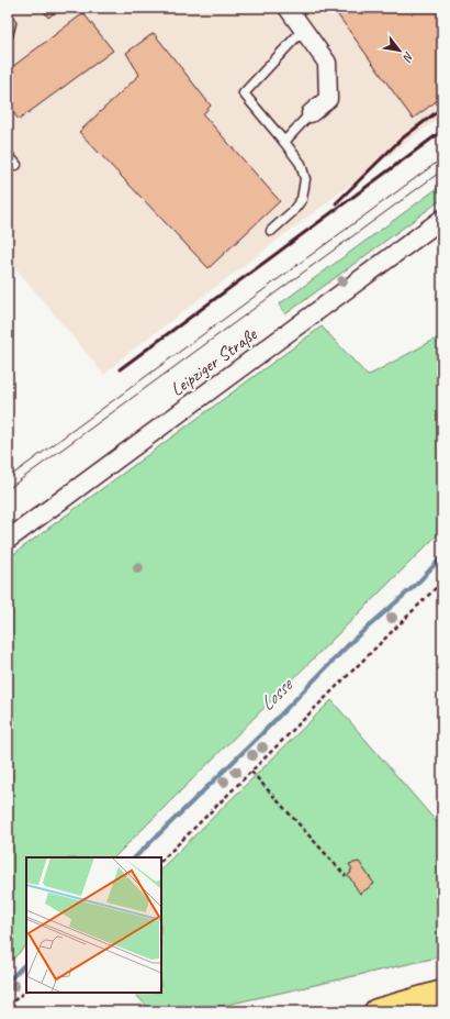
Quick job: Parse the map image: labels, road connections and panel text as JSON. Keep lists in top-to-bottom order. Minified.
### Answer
{"streets":{"street":["Leipziger Straße"]},"water":["Losse"],"north":"bottom right"}
